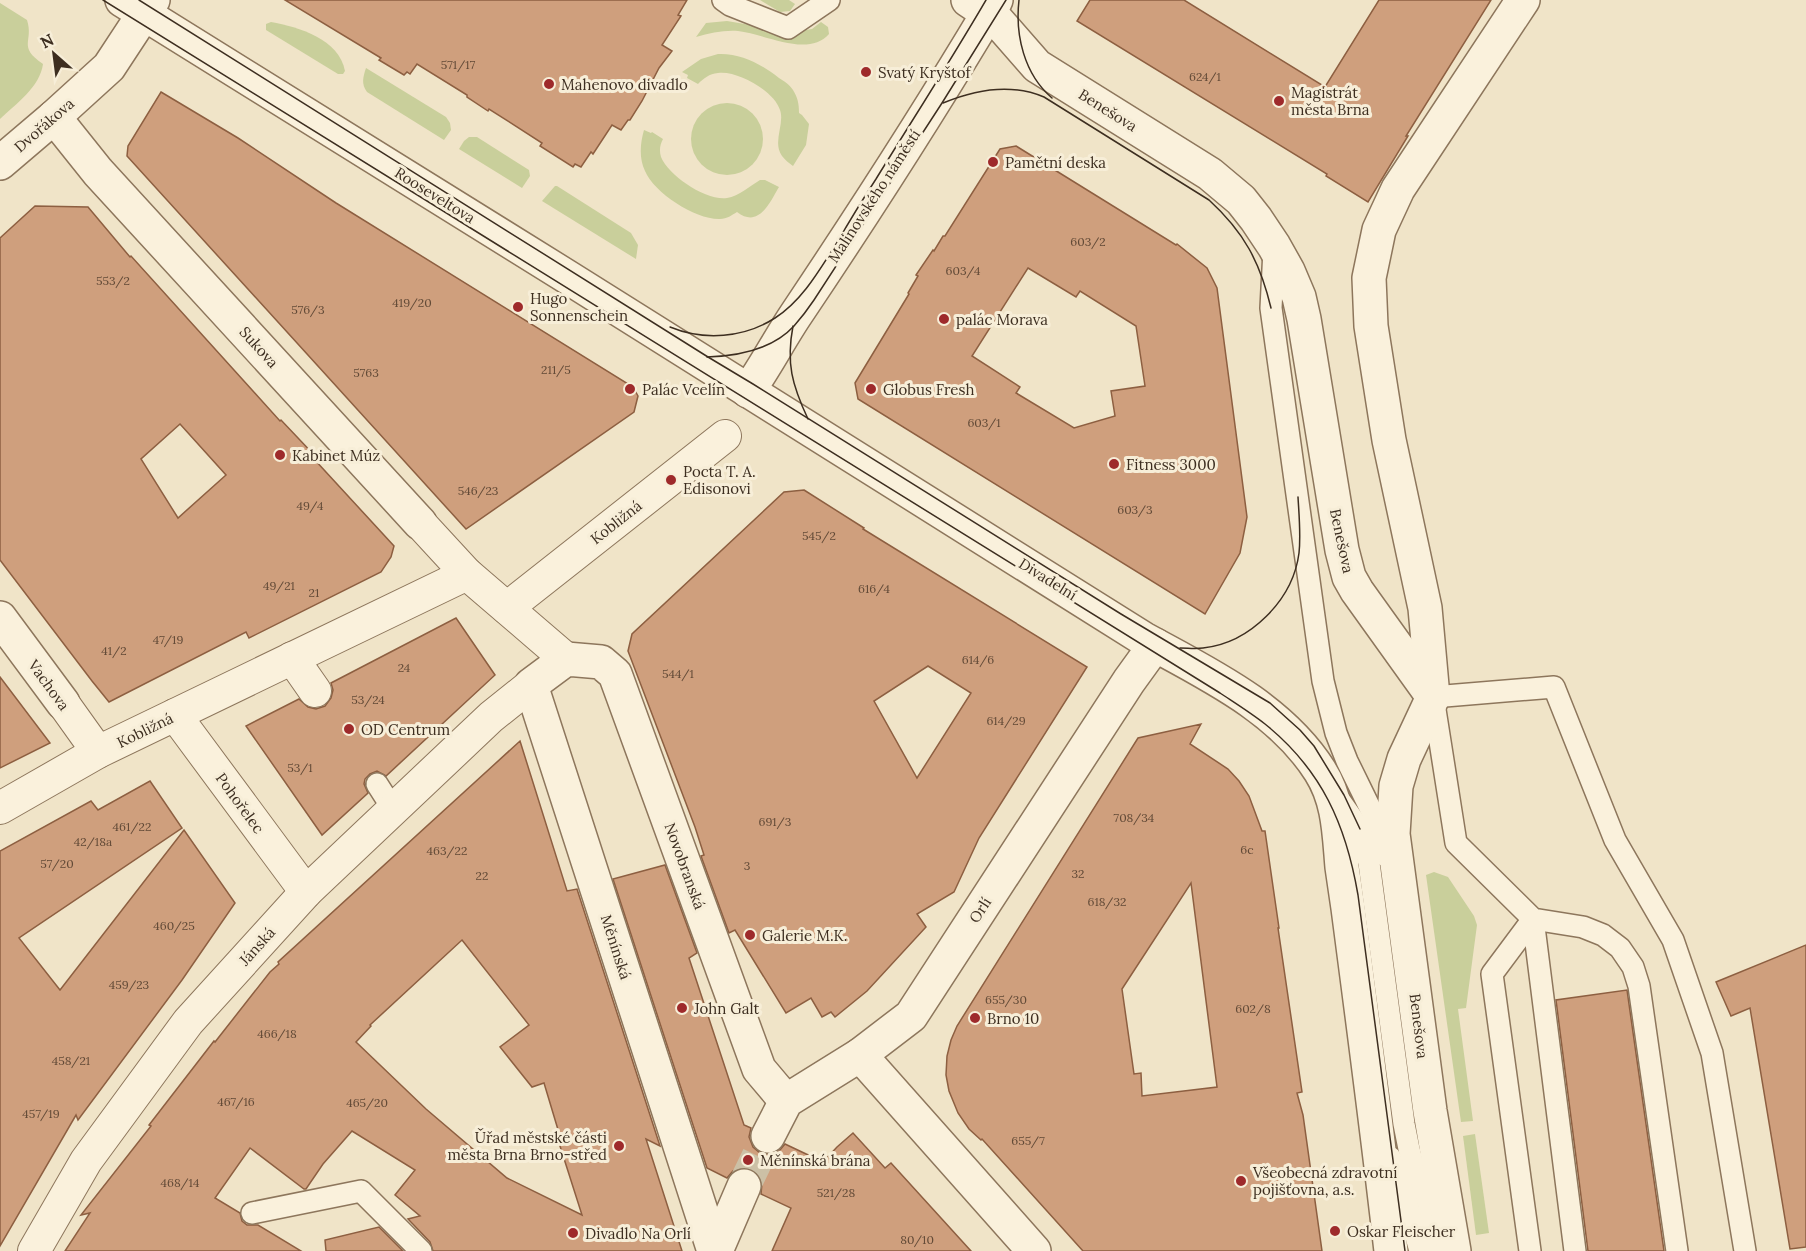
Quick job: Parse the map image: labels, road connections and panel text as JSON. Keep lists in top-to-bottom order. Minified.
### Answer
{"streets":{"street":["Benešova","Dvořákova","Rooseveltova","Malinovského náměstí","Sukova","Kobližná","Divadelní","Vachova","Pohořelec","Novobranská","Orlí","Jánská","Měnínská"]},"crossings":[["Benešova","Malinovského náměstí"],["Dvořákova","Rooseveltova"],["Dvořákova","Sukova"],["Rooseveltova","Malinovského náměstí"],["Rooseveltova","Divadelní"],["Malinovského náměstí","Divadelní"],["Sukova","Kobližná"],["Kobližná","Vachova"],["Kobližná","Pohořelec"],["Divadelní","Orlí"],["Pohořelec","Jánská"],["Novobranská","Orlí"],["Jánská","Měnínská"]],"places":["Svatý Kryštof","Mahenovo divadlo","Magistrát města Brna","Pamětní deska","Hugo Sonnenschein","palác Morava","Palác Vcelín","Globus Fresh","Kabinet Múz","Fitness 3000","Pocta T. A. Edisonovi","OD Centrum","Galerie M.K.","John Galt","Brno 10","Ǔřad městské části města Brna Brno-střed","Měnínská brána","Všeobecná zdravotní pojišťovna, a.s.","Oskar Fleischer","Divadlo Na Orlí"],"house_numbers":["571/17","624/1","603/2","603/4","553/2","419/20","576/3","211/5","5763","603/1","546/23","49/4","603/3","545/2","49/21","616/4","21","47/19","41/2","614/6","24","544/1","53/24","614/29","53/1","708/34","691/3","461/22","42/18a","6c","463/22","57/20","3","32","22","618/32","460/25","459/23","655/30","602/8","466/18","458/21","467/16","465/20","457/19","655/7","468/14","521/28","80/10"],"north":"top left"}
